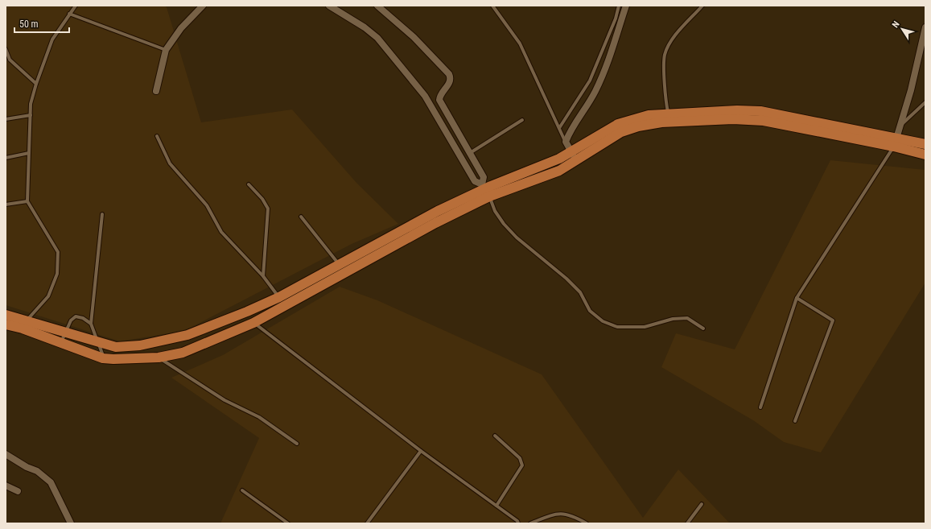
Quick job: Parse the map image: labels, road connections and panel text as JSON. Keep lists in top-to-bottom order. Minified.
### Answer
{"scale_bar":"50 m","north":"top left"}
